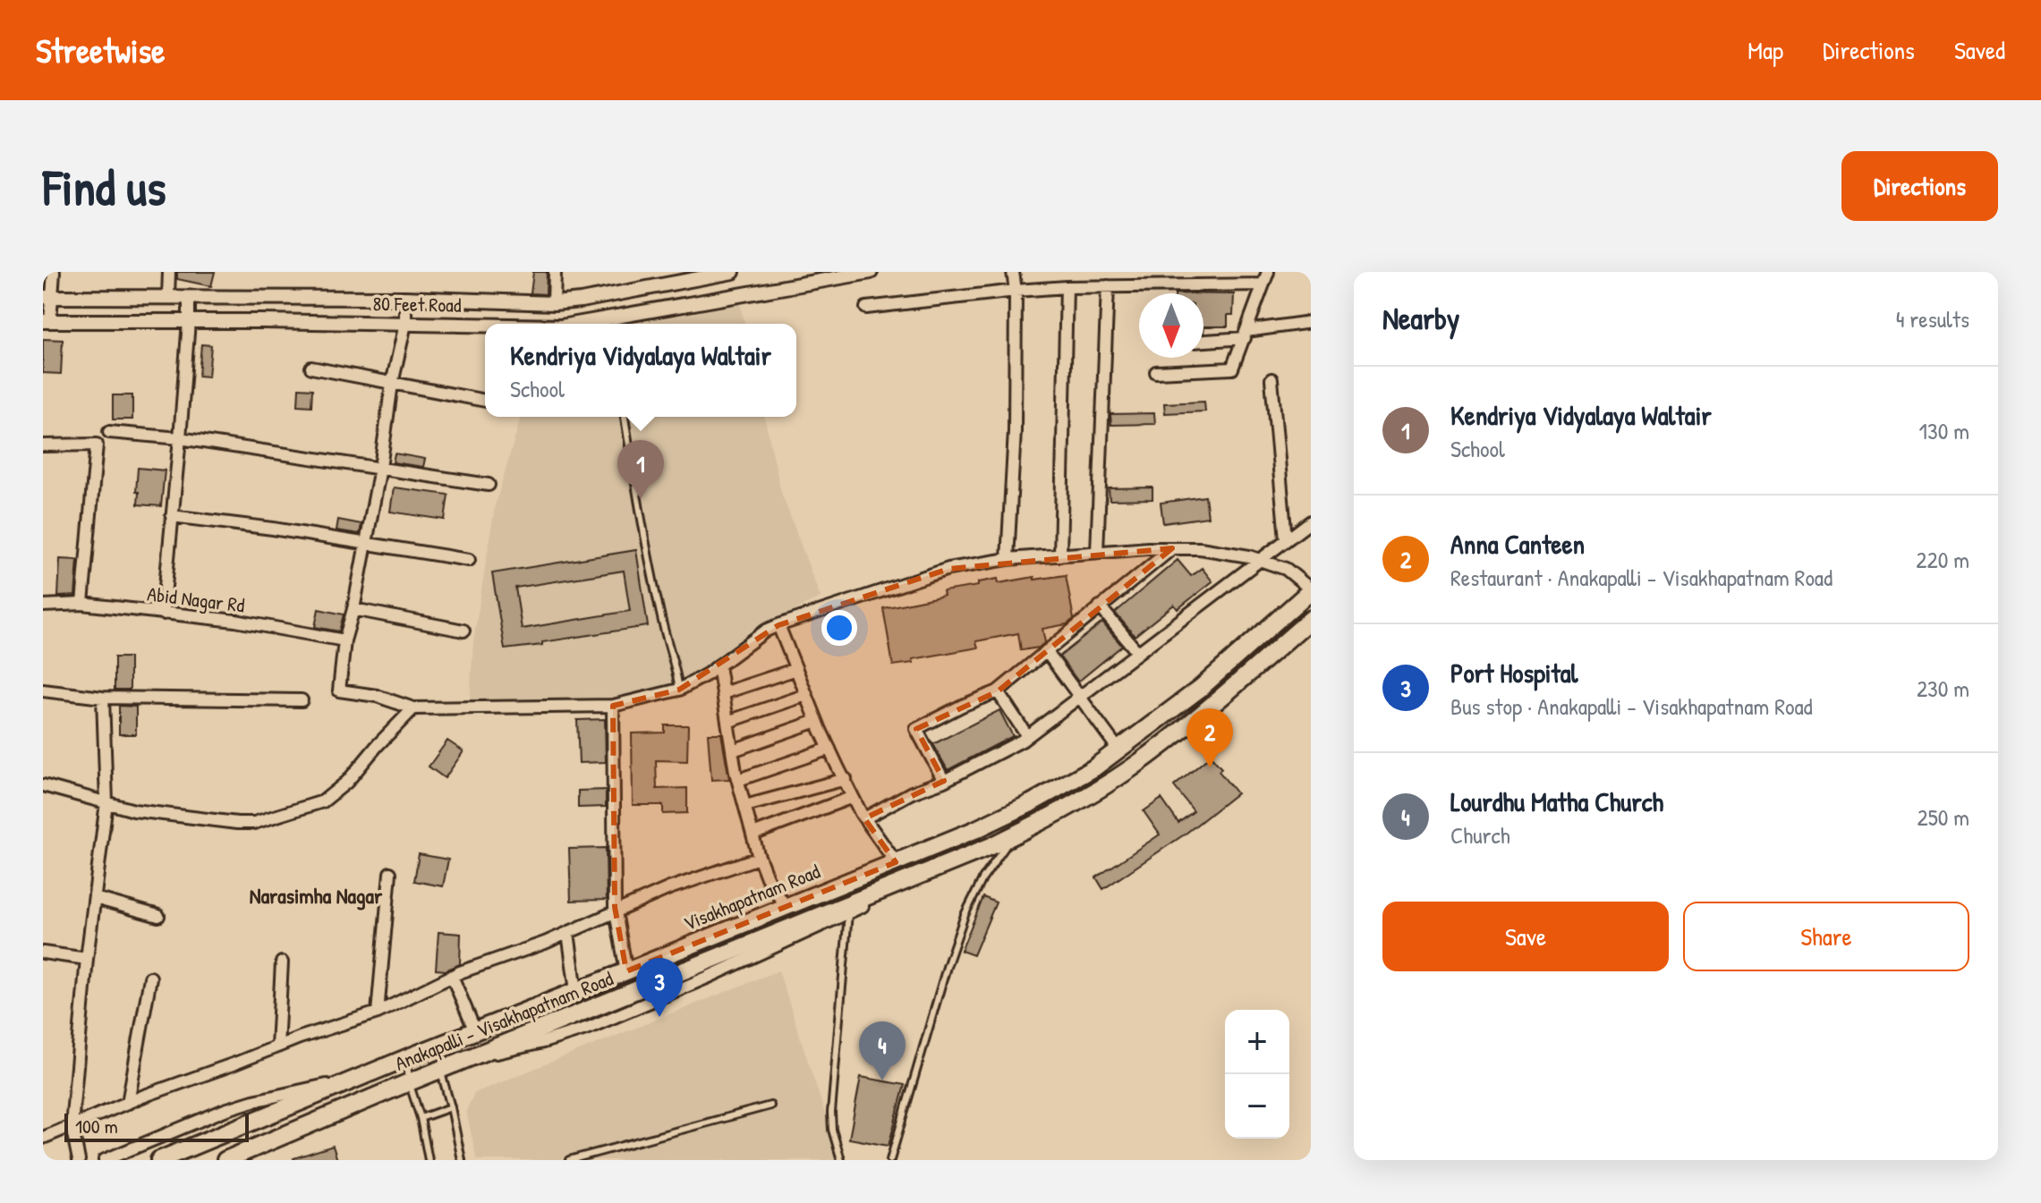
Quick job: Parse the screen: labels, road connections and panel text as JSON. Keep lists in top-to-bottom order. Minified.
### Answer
{"streets":{"main road":["Visakhapatnam Road","Anakapalli - Visakhapatnam Road"],"street":["80 Feet Road","Abid Nagar Rd"]},"districts":["Narasimha Nagar"],"scale_bar":"100 m","north":"bottom","page":{"header":"Streetwise","nav":["Map","Directions","Saved"],"buttons":["Directions",["Save","Share"]],"title":"Find us","heading":["Nearby","4 results"],"popup":["Kendriya Vidyalaya Waltair","School"],"list":[{"mark":"1","name":"Kendriya Vidyalaya Waltair","note":"School","value":"130 m"},{"mark":"2","name":"Anna Canteen","note":"Restaurant · Anakapalli - Visakhapatnam Road","value":"220 m"},{"mark":"3","name":"Port Hospital","note":"Bus stop · Anakapalli - Visakhapatnam Road","value":"230 m"},{"mark":"4","name":"Lourdhu Matha Church","note":"Church","value":"250 m"}],"pins":["1","2","3","4"],"map_buttons":["+","−"],"scale":"100 m"}}
